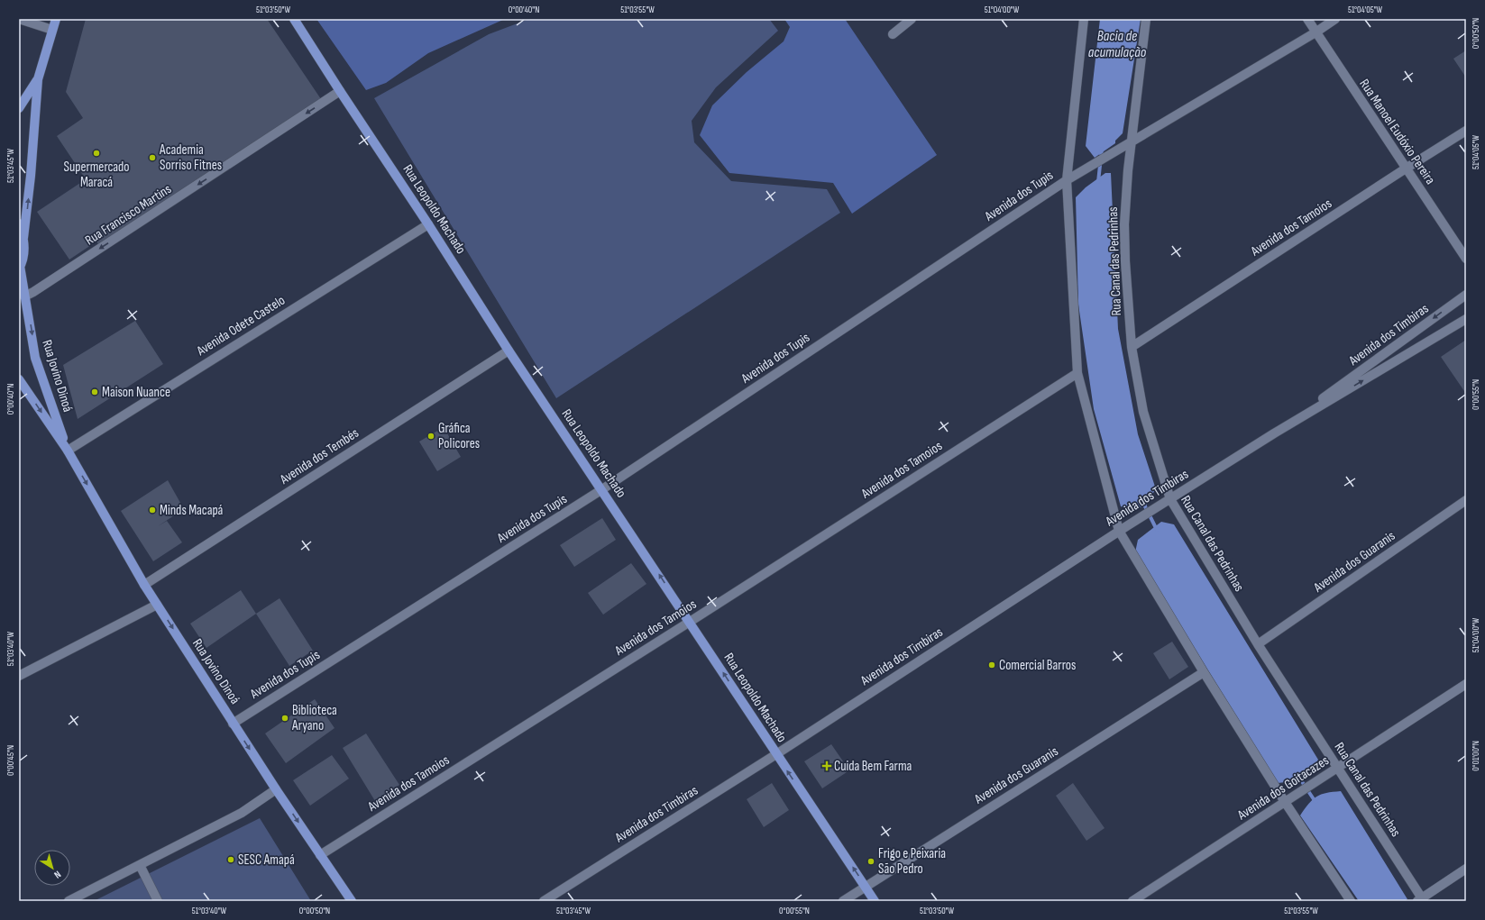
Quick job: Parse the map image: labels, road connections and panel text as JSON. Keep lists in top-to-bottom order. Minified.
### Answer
{"streets":{"main road":["Rua Leopoldo Machado","Rua Jovino Dinoá"],"street":["Rua Manoel Eudóxio Pereira","Avenida dos Tupis","Rua Francisco Martins","Avenida dos Tamoios","Rua Canal das Pedrinhas","Avenida Odete Castelo","Avenida dos Timbiras","Avenida dos Tembés","Avenida dos Guaranis","Avenida dos Goitacazes"]},"crossings":[["Rua Manoel Eudóxio Pereira","Avenida dos Tupis"],["Rua Manoel Eudóxio Pereira","Avenida dos Tamoios"],["Avenida dos Tupis","Rua Leopoldo Machado"],["Avenida dos Tupis","Rua Canal das Pedrinhas"],["Avenida dos Tupis","Rua Jovino Dinoá"],["Rua Leopoldo Machado","Rua Francisco Martins"],["Rua Leopoldo Machado","Avenida dos Tamoios"],["Rua Leopoldo Machado","Avenida Odete Castelo"],["Rua Leopoldo Machado","Avenida dos Timbiras"],["Rua Leopoldo Machado","Avenida dos Tembés"],["Rua Leopoldo Machado","Avenida dos Guaranis"],["Rua Francisco Martins","Rua Jovino Dinoá"],["Avenida dos Tamoios","Rua Canal das Pedrinhas"],["Avenida dos Tamoios","Rua Jovino Dinoá"],["Rua Canal das Pedrinhas","Avenida dos Timbiras"],["Rua Canal das Pedrinhas","Avenida dos Guaranis"],["Rua Canal das Pedrinhas","Avenida dos Goitacazes"],["Avenida Odete Castelo","Rua Jovino Dinoá"],["Rua Jovino Dinoá","Avenida dos Tembés"]],"one_way":["Rua Leopoldo Machado","Rua Francisco Martins","Rua Jovino Dinoá"],"water":["Bacia de acumulação"],"places":{"other":["Supermercado Maracá","Academia Sorriso Fitnes","Maison Nuance","Gráfica Policores","Minds Macapá","Comercial Barros","Biblioteca Aryano","SESC Amapá","Frigo e Peixaria São Pedro"],"health":["Cuida Bem Farma"]},"north":"bottom right","coordinates":["51°03'50\"W","0°00'40\"N","51°03'55\"W","51°04'00\"W","51°04'05\"W","0°00'50\"N","51°03'45\"W","0°00'55\"N","51°03'40\"W","0°01'00\"N","0°00'45\"N"]}
